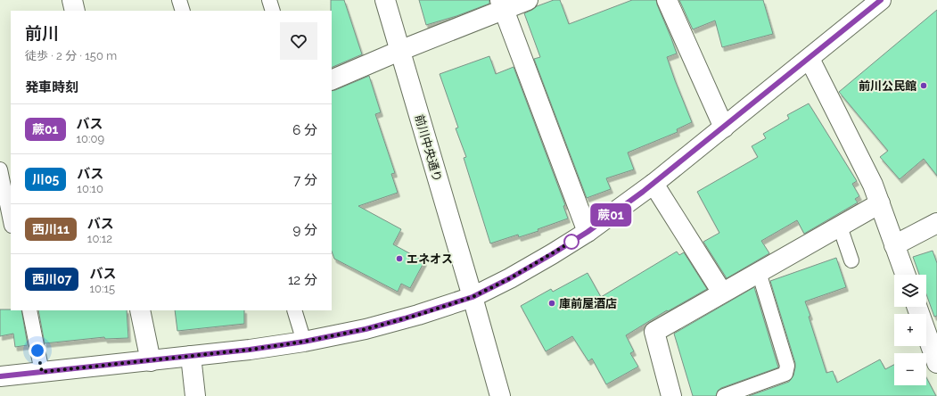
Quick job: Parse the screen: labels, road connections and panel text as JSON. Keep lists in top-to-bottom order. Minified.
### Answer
{"streets":{"street":["前川中央通り"]},"places":["前川公民館","エネオス","庫前屋酒店"],"lines":["bus line 蕨01"],"page":{"on_map":"蕨01","heading":[["前川","徒歩 · 2 分 · 150 m"],"発車時刻"],"list":[{"mark":"蕨01","name":"バス","note":"10:09","value":"6 分"},{"mark":"川05","name":"バス","note":"10:10","value":"7 分"},{"mark":"西川11","name":"バス","note":"10:12","value":"9 分"},{"mark":"西川07","name":"バス","note":"10:15","value":"12 分"}],"map_buttons":["+","−"]}}
